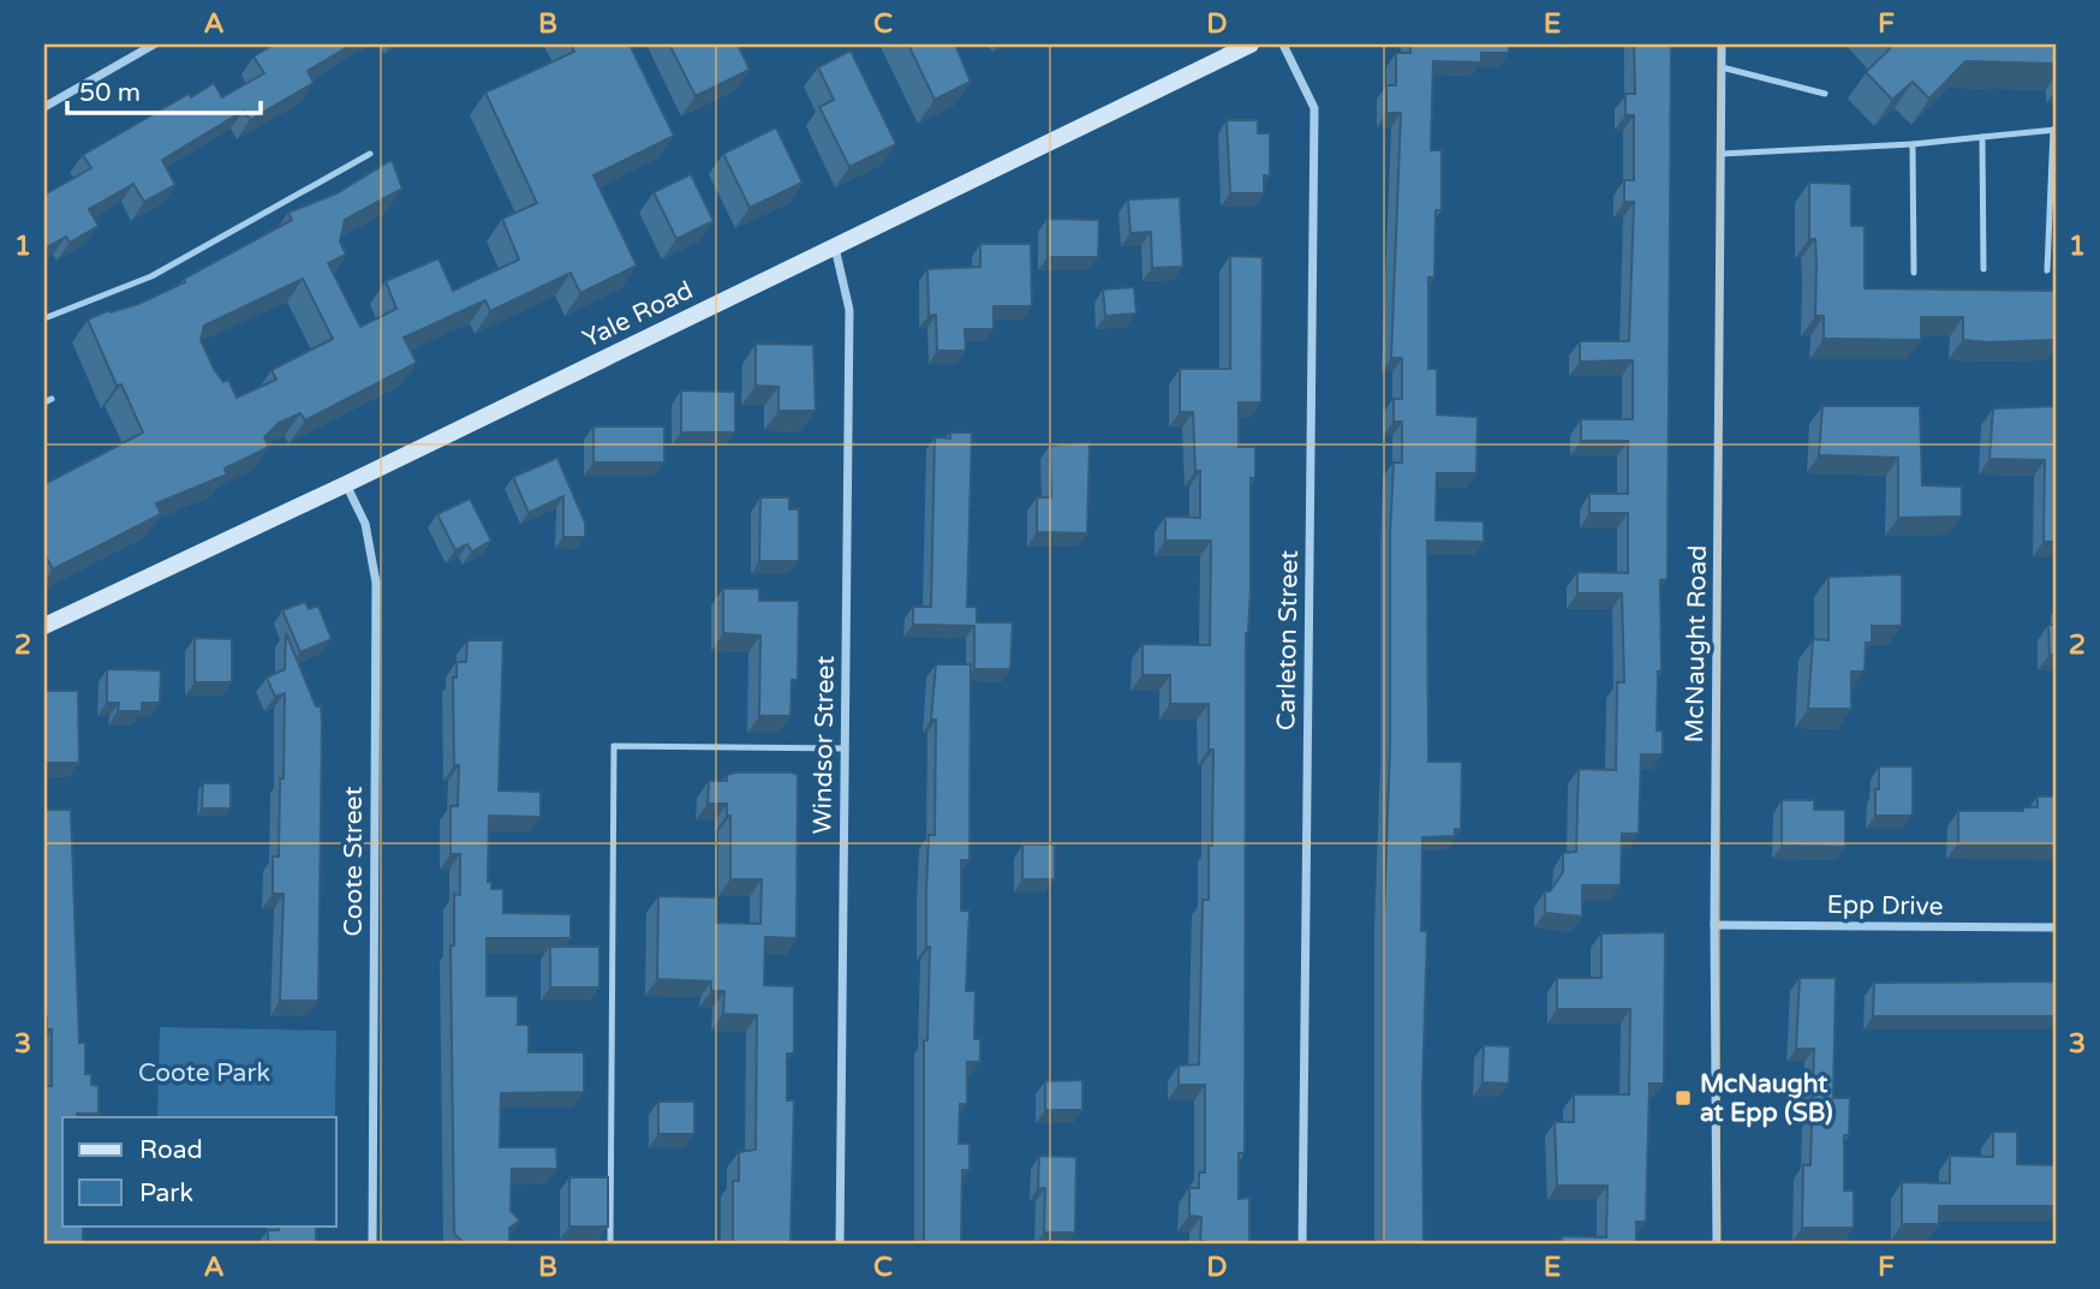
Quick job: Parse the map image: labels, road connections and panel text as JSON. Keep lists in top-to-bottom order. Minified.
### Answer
{"streets":{"main road":["Yale Road"],"street":["Carleton Street","McNaught Road","Windsor Street","Coote Street","Epp Drive"]},"crossings":[["Yale Road","Windsor Street"],["Yale Road","Coote Street"],["McNaught Road","Epp Drive"]],"parks":["Coote Park"],"places":{"transit":["McNaught at Epp (SB)"]},"legend":["Road","Park"],"scale_bar":"50 m","grid":{"columns":["A","B","C","D","E","F"],"rows":["1","2","3"]}}
